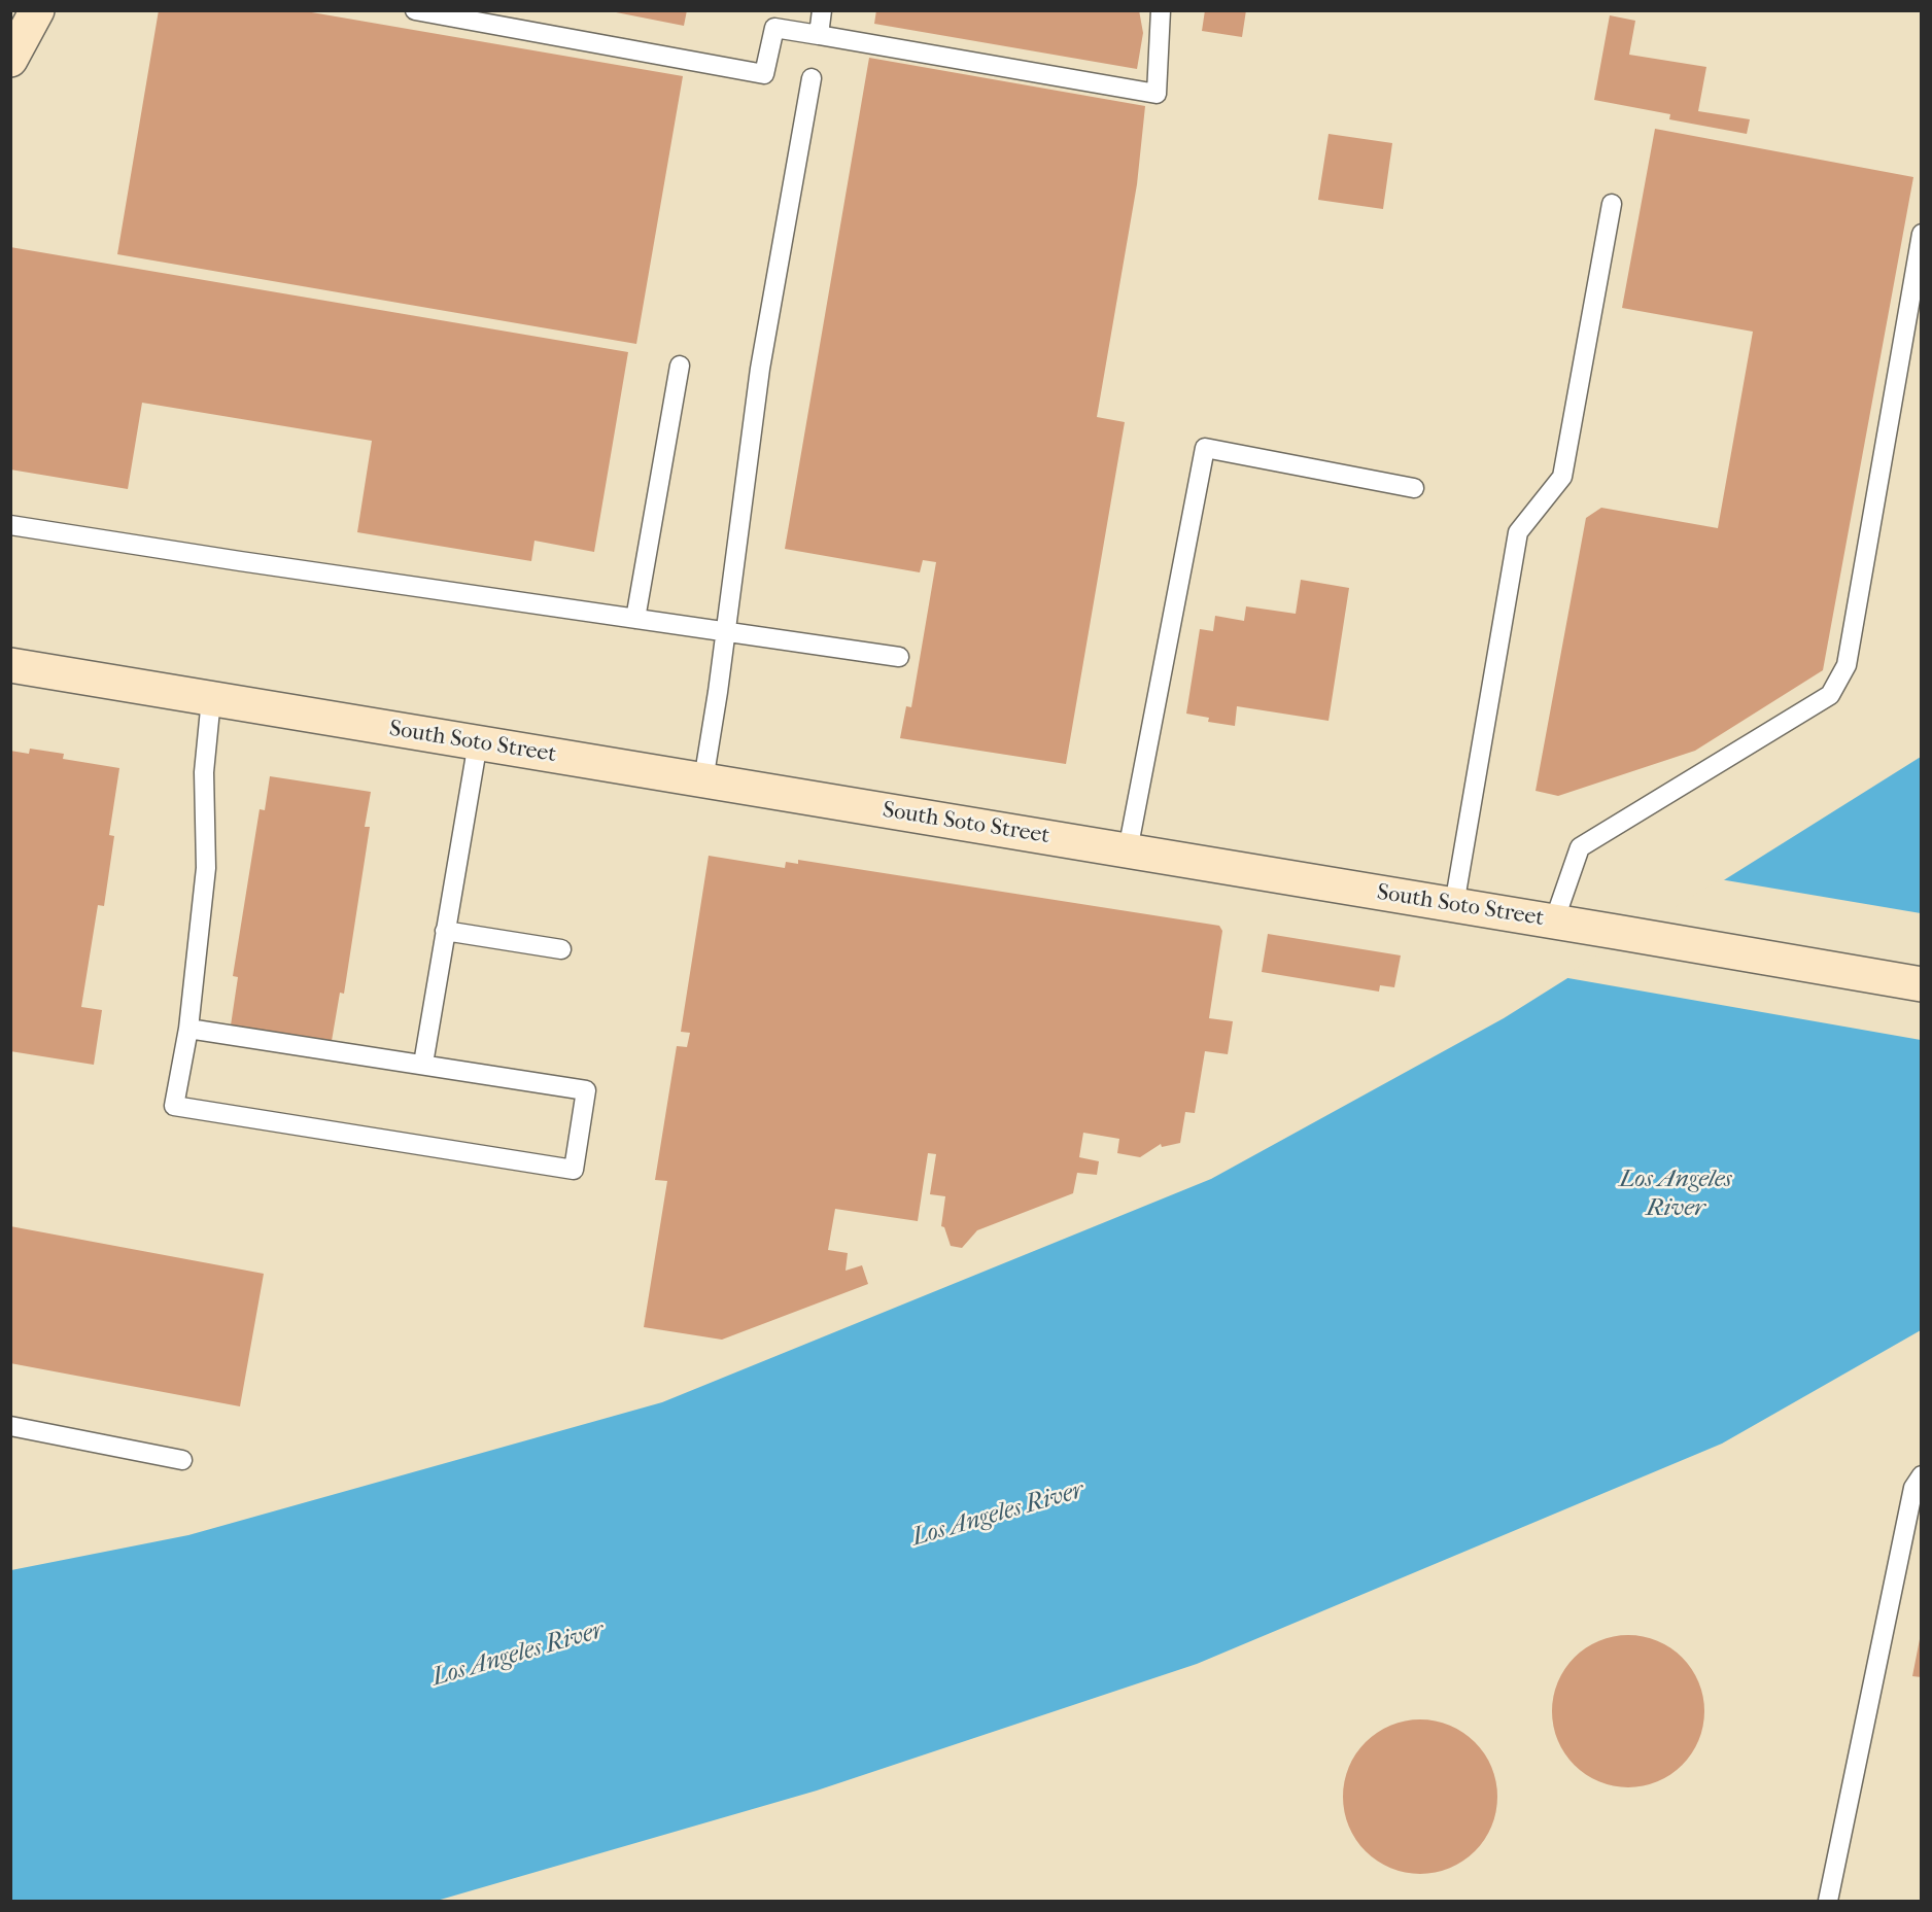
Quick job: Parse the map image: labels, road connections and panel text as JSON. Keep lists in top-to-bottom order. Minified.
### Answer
{"streets":{"main road":["South Soto Street"]},"water":["Los Angeles River"]}
